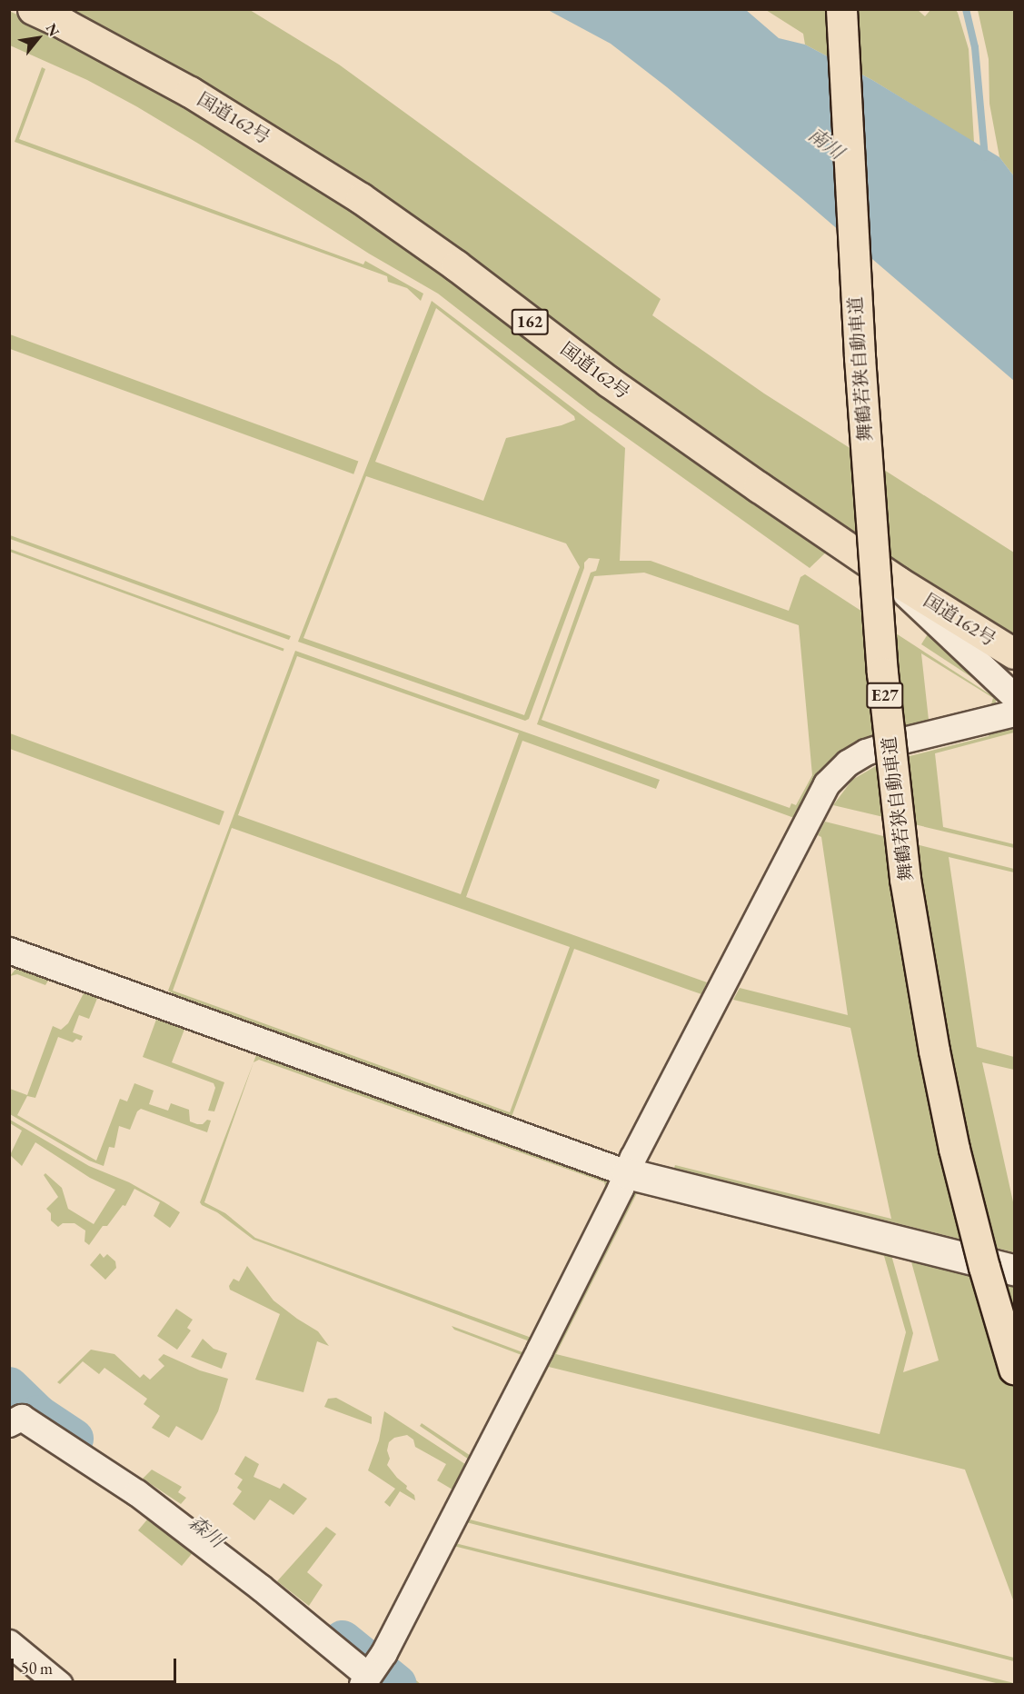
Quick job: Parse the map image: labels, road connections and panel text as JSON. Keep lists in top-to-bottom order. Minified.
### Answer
{"streets":{"highway":["国道162号","162","舞鶴若狭自動車道","E27"]},"water":["南川","森川"],"scale_bar":"50 m","north":"top right"}
